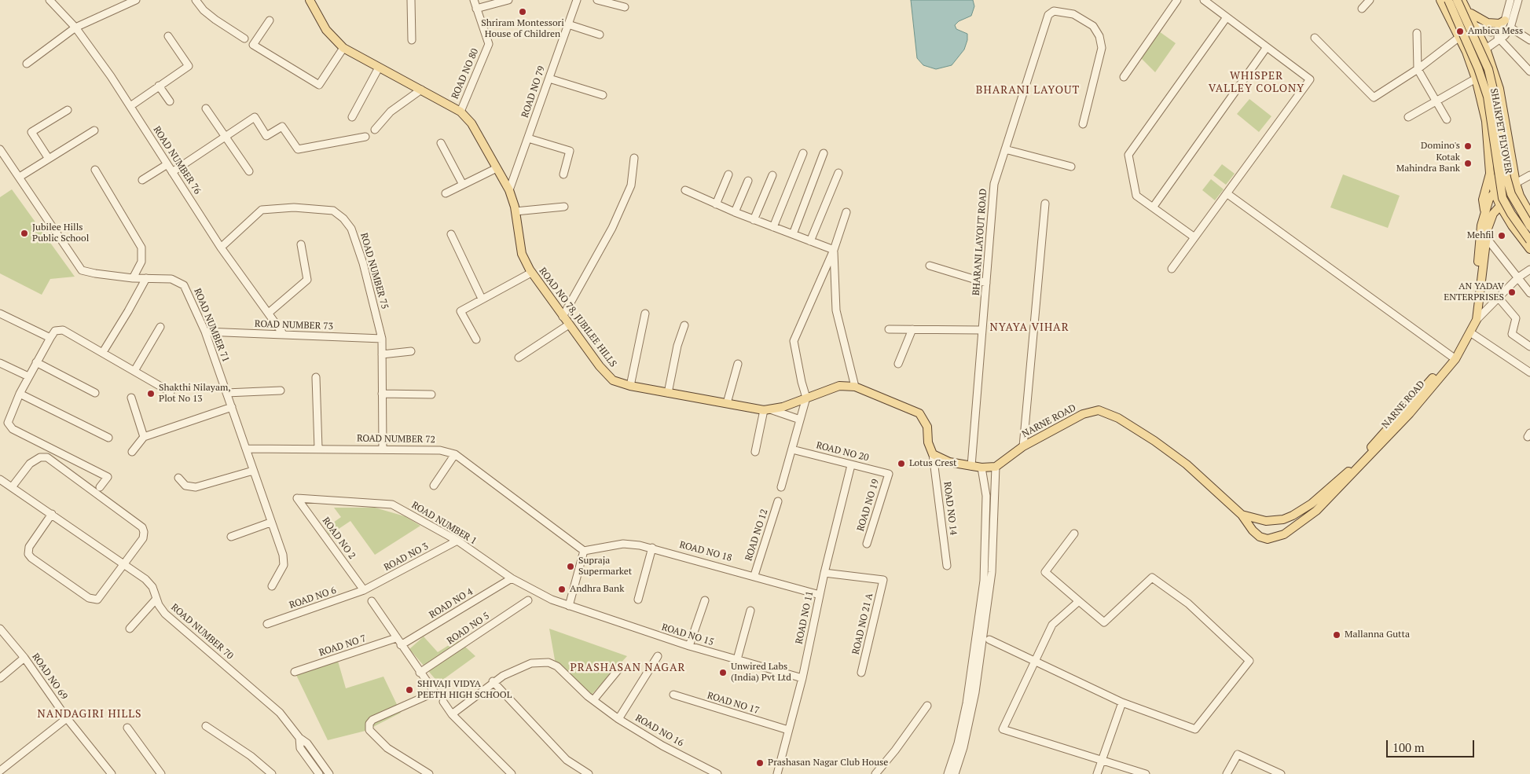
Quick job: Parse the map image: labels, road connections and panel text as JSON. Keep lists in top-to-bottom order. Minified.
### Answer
{"streets":{"main road":["SHAIKPET FLYOVER","ROAD NO 78, JUBILEE HILLS","NARNE ROAD"],"street":["ROAD NO 80","ROAD NO 79","ROAD NUMBER 76","BHARANI LAYOUT ROAD","ROAD NUMBER 75","ROAD NUMBER 71","ROAD NUMBER 73","ROAD NUMBER 72","ROAD NO 20","ROAD NO 19","ROAD NO 14","ROAD NUMBER 1","ROAD NO 12","ROAD NO 2","ROAD NO 18","ROAD NO 3","ROAD NO 6","ROAD NO 4","ROAD NO 11","ROAD NO 21 A","ROAD NO 5","ROAD NUMBER 70","ROAD NO 15","ROAD NO 7","ROAD NO 69","ROAD NO 17","ROAD NO 16"]},"crossings":[["ROAD NO 80","ROAD NO 78, JUBILEE HILLS"],["ROAD NO 79","ROAD NO 78, JUBILEE HILLS"],["ROAD NUMBER 76","ROAD NUMBER 75"],["ROAD NUMBER 76","ROAD NUMBER 73"],["ROAD NUMBER 75","ROAD NUMBER 73"],["ROAD NUMBER 75","ROAD NUMBER 72"],["ROAD NO 78, JUBILEE HILLS","ROAD NO 14"],["ROAD NUMBER 71","ROAD NUMBER 73"],["ROAD NUMBER 71","ROAD NUMBER 72"],["ROAD NUMBER 72","ROAD NO 18"],["ROAD NO 20","ROAD NO 19"],["ROAD NO 20","ROAD NO 11"],["ROAD NUMBER 1","ROAD NO 2"],["ROAD NUMBER 1","ROAD NO 3"],["ROAD NUMBER 1","ROAD NO 4"],["ROAD NUMBER 1","ROAD NO 15"],["ROAD NO 12","ROAD NO 18"],["ROAD NO 2","ROAD NO 3"],["ROAD NO 2","ROAD NO 6"],["ROAD NO 18","ROAD NO 11"],["ROAD NO 3","ROAD NO 6"],["ROAD NO 11","ROAD NO 21 A"],["ROAD NO 11","ROAD NO 15"],["ROAD NO 11","ROAD NO 17"]],"districts":["WHISPER VALLEY COLONY","BHARANI LAYOUT","NYAYA VIHAR","PRASHASAN NAGAR","NANDAGIRI HILLS"],"places":["Shriram Montessori House of Children","Ambica Mess","Domino's","Kotak Mahindra Bank","Jubilee Hills Public School","Mehfil","AN YADAV ENTERPRISES","Shakthi Nilayam, Plot No 13","Lotus Crest","Supraja Supermarket","Andhra Bank","Mallanna Gutta","Unwired Labs (India) Pvt Ltd","SHIVAJI VIDYA PEETH HIGH SCHOOL","Prashasan Nagar Club House"],"scale_bar":"100 m"}
